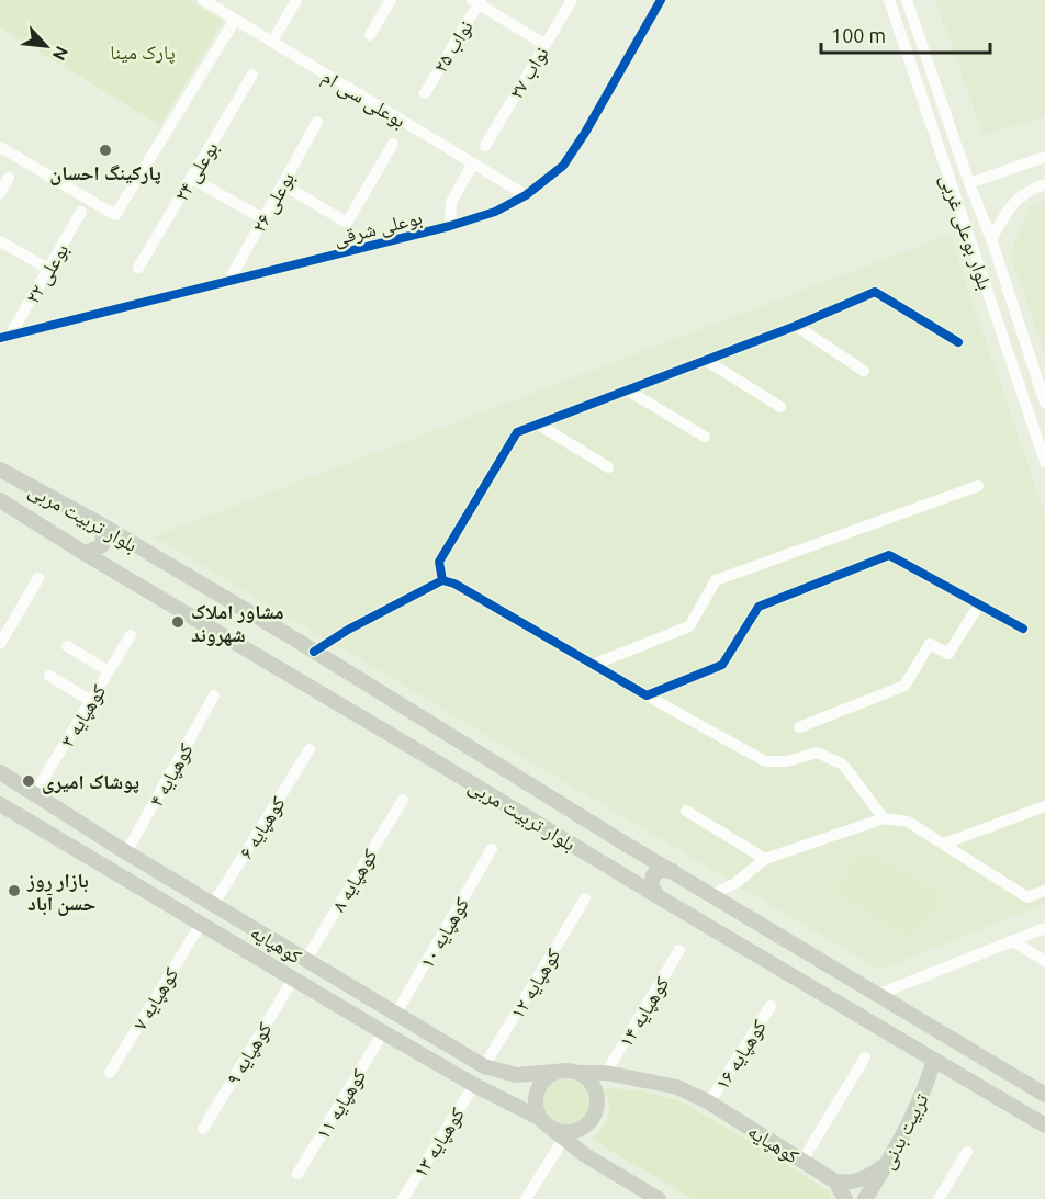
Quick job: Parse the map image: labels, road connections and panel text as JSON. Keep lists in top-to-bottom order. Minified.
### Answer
{"streets":{"main road":["بلوار تربیت مربی","کوهپایه","تربیت بدنی"],"street":["نواب ۲۵","نواب ۲۷","بوعلی سی ام","بوعلی ۲۴","بوعلی ۲۶","بوعلی شرقی","بلوار بوعلی غربی","بوعلی ۲۲","کوهپایه ۳","کوهپایه ۴","کوهپایه ۶","کوهپایه ۸","کوهپایه ۱۰","کوهپایه ۱۲","کوهپایه ۷","کوهپایه ۱۴","کوهپایه ۹","کوهپایه ۱۶","کوهپایه ۱۱","کوهپایه ۱۳"]},"crossings":[["بوعلی سی ام","بوعلی شرقی"],["بوعلی ۲۶","بوعلی شرقی"],["بوعلی شرقی","بوعلی ۲۲"],["بلوار تربیت مربی","تربیت بدنی"],["کوهپایه ۳","کوهپایه"],["کوهپایه ۴","کوهپایه"],["کوهپایه ۶","کوهپایه"],["کوهپایه ۸","کوهپایه"],["کوهپایه ۱۰","کوهپایه"],["کوهپایه","کوهپایه ۱۲"],["کوهپایه","کوهپایه ۷"],["کوهپایه","کوهپایه ۱۴"],["کوهپایه","کوهپایه ۹"],["کوهپایه","کوهپایه ۱۶"],["کوهپایه","کوهپایه ۱۱"],["کوهپایه","کوهپایه ۱۳"]],"parks":["پارک مینا"],"places":["پارکینگ احسان","مشاور املاک شهروند","پوشاک امیری","بازار روز حسن آباد"],"scale_bar":"100 m","north":"bottom right"}
